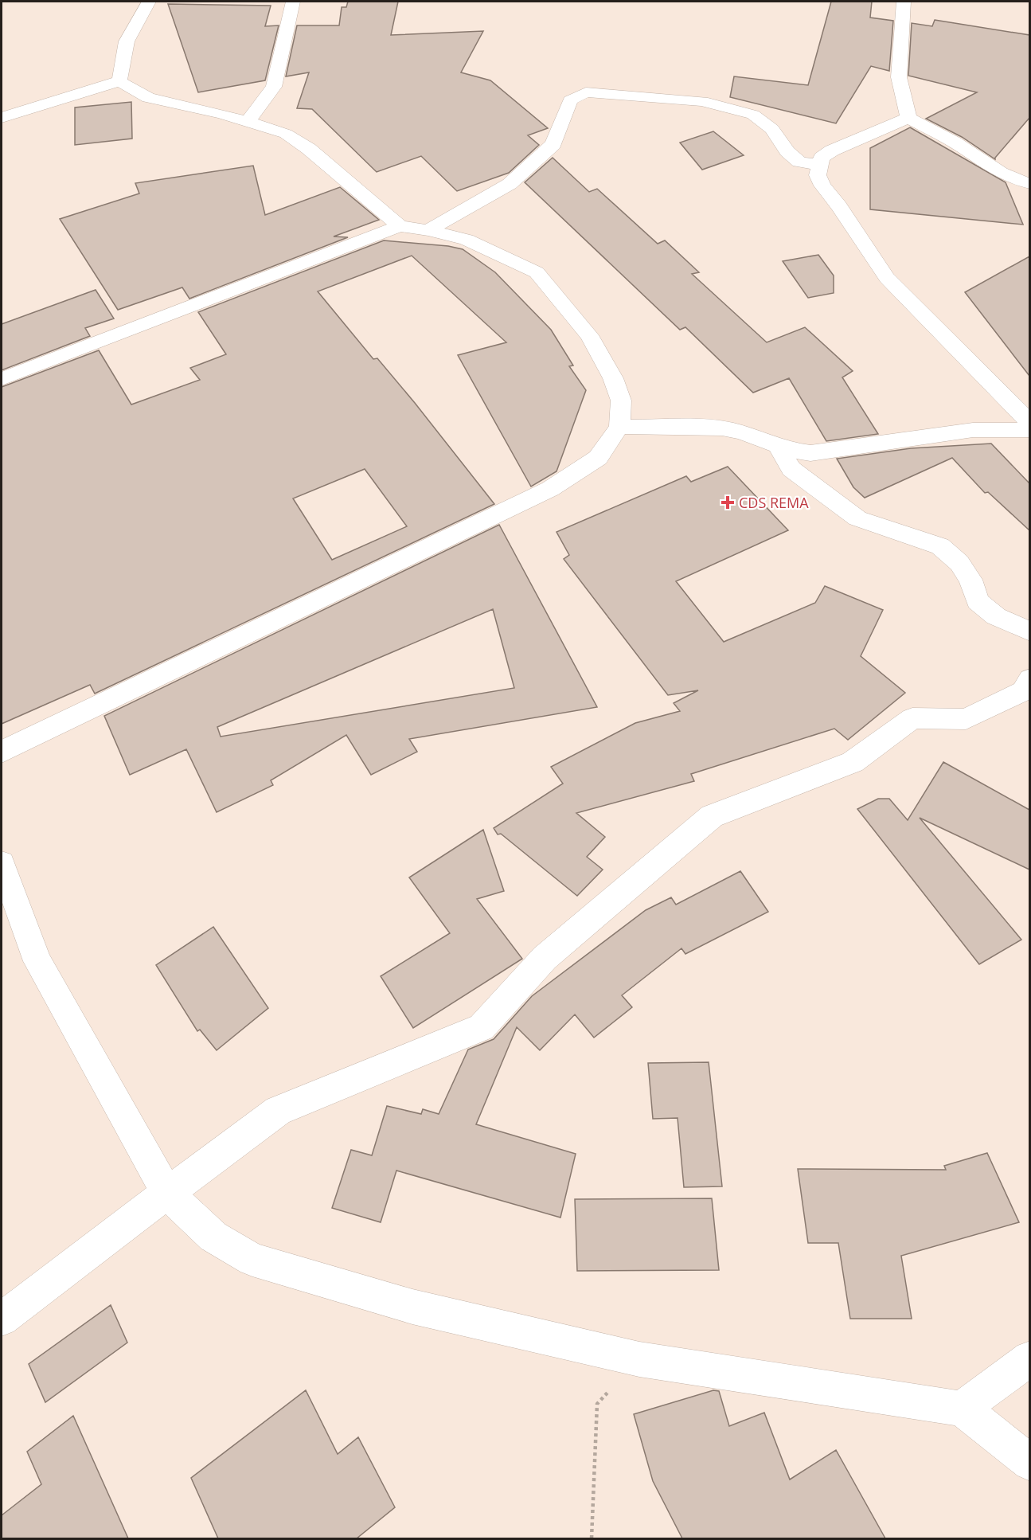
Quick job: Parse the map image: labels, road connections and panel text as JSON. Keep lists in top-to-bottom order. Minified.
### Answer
{"places":{"health":["CDS REMA"]}}
